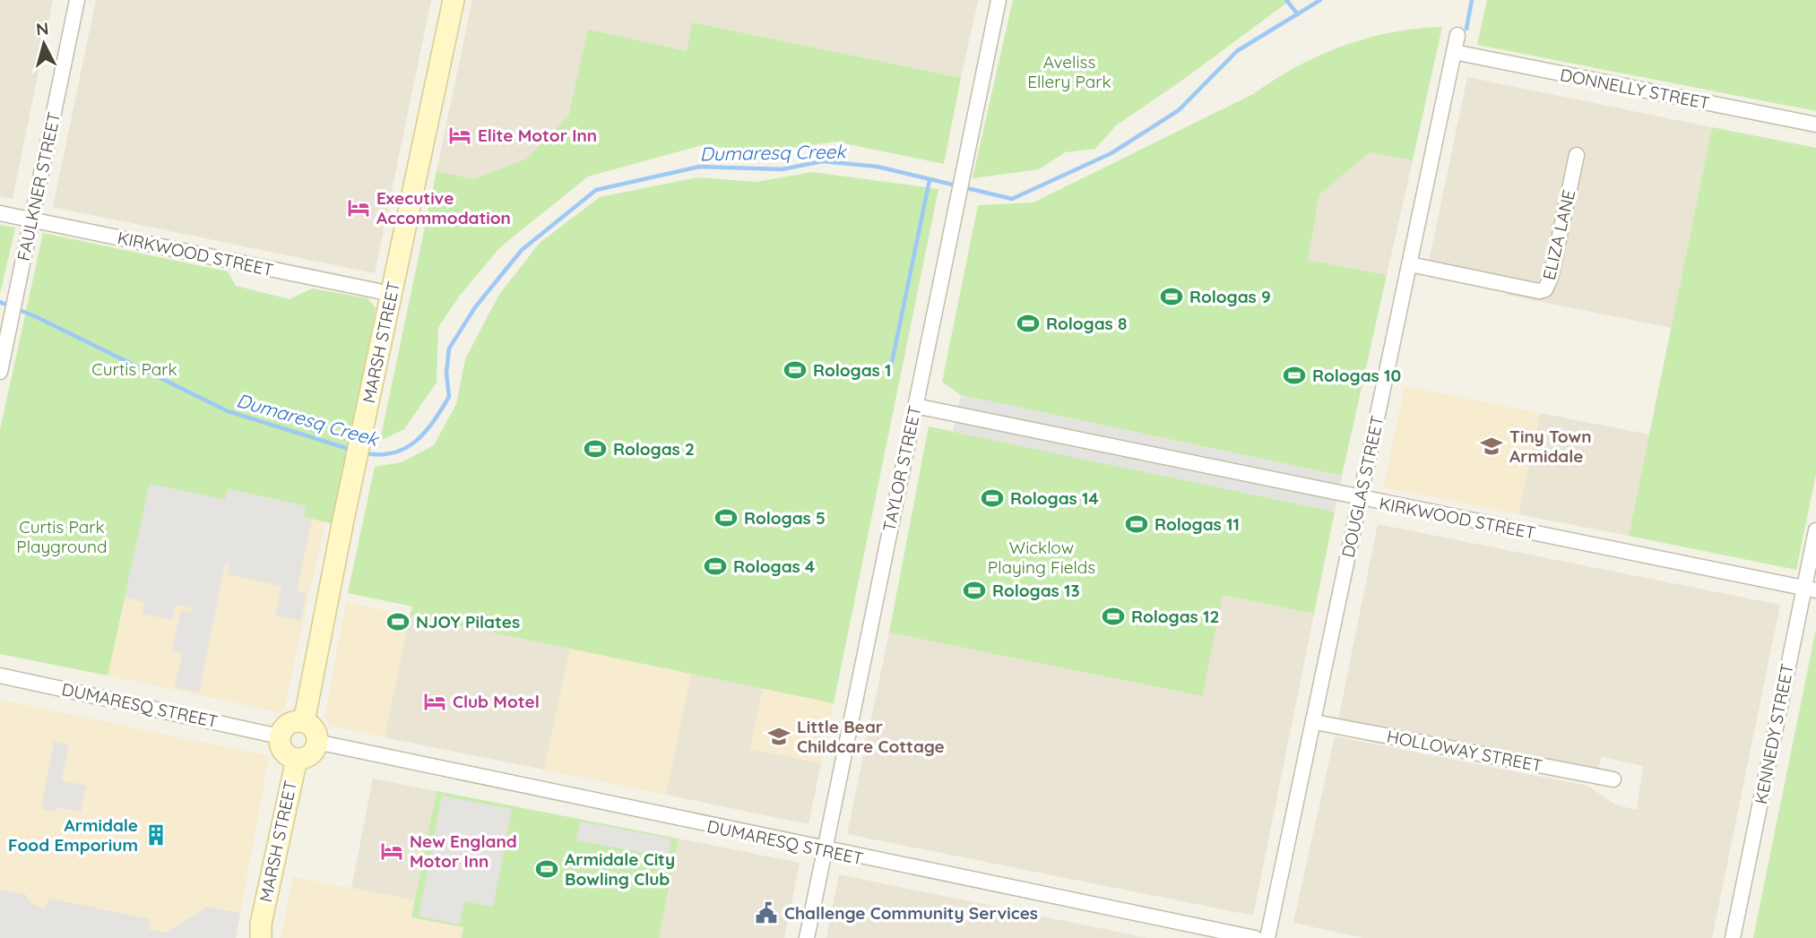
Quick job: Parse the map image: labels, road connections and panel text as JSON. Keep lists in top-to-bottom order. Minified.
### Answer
{"streets":{"main road":["MARSH STREET"],"street":["DONNELLY STREET","FAULKNER STREET","ELIZA LANE","KIRKWOOD STREET","TAYLOR STREET","DOUGLAS STREET","DUMARESQ STREET","KENNEDY STREET","HOLLOWAY STREET"]},"crossings":[["DONNELLY STREET","DOUGLAS STREET"],["FAULKNER STREET","KIRKWOOD STREET"],["ELIZA LANE","DOUGLAS STREET"],["KIRKWOOD STREET","MARSH STREET"],["KIRKWOOD STREET","TAYLOR STREET"],["KIRKWOOD STREET","DOUGLAS STREET"],["KIRKWOOD STREET","KENNEDY STREET"],["MARSH STREET","DUMARESQ STREET"],["TAYLOR STREET","DUMARESQ STREET"],["DOUGLAS STREET","HOLLOWAY STREET"]],"water":["Dumaresq Creek"],"parks":["Aveliss Ellery Park","Curtis Park","Curtis Park Playground","Wicklow Playing Fields"],"places":{"hotel":["Elite Motor Inn","Executive Accommodation","Club Motel","New England Motor Inn"],"sports":["Rologas 9","Rologas 8","Rologas 1","Rologas 10","Rologas 2","Rologas 14","Rologas 5","Rologas 11","Rologas 4","Rologas 13","Rologas 12","NJOY Pilates","Armidale City Bowling Club"],"school or university":["Tiny Town Armidale","Little Bear Childcare Cottage"],"building":["Armidale Food Emporium"],"public building":["Challenge Community Services"]},"north":"top"}
